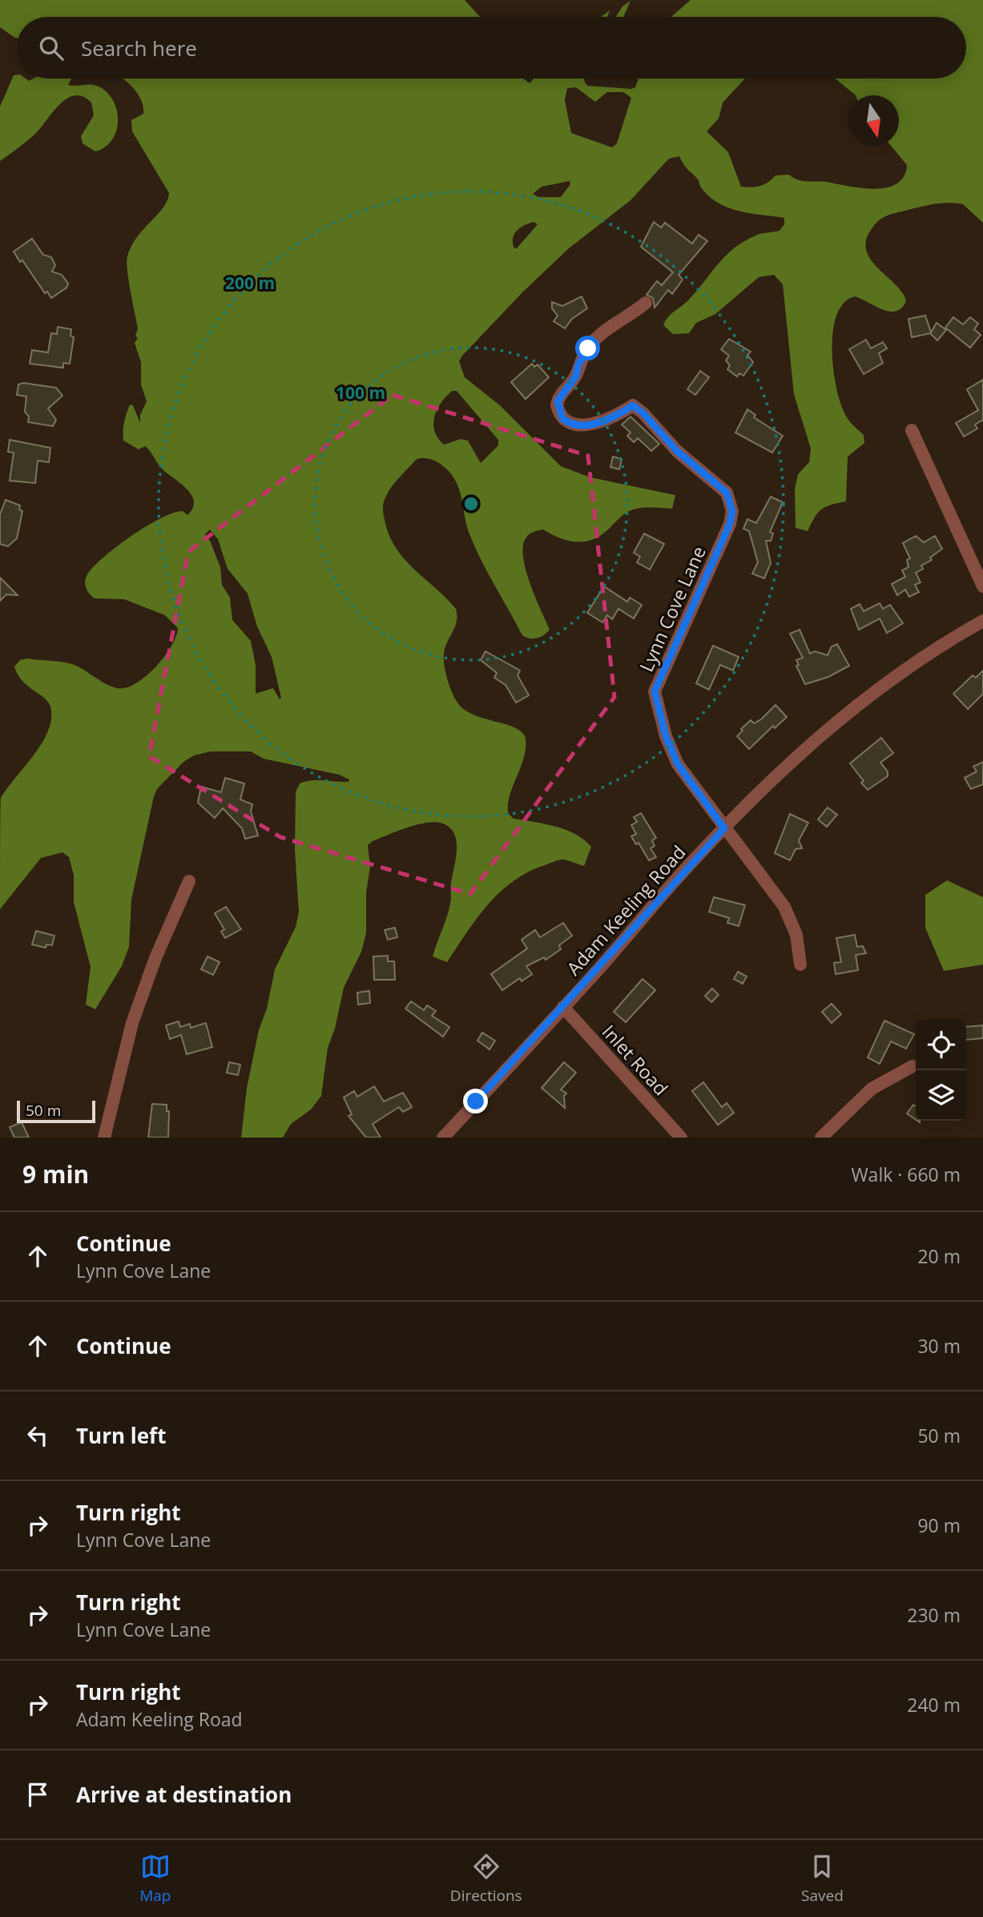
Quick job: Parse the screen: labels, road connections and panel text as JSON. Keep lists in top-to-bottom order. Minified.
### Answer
{"streets":{"street":["Lynn Cove Lane","Adam Keeling Road","Inlet Road"]},"crossings":[["Lynn Cove Lane","Adam Keeling Road"],["Adam Keeling Road","Inlet Road"]],"scale_bar":"50 m","north":"bottom","page":{"search":"Search here","scale":"50 m","heading":["9 min","Walk · 660 m"],"list":[["Continue","Lynn Cove Lane","20 m"],["Continue","30 m"],["Turn left","50 m"],["Turn right","Lynn Cove Lane","90 m"],["Turn right","Lynn Cove Lane","230 m"],["Turn right","Adam Keeling Road","240 m"],"Arrive at destination"],"nav":["Map","Directions","Saved"]},"rings":["200 m","100 m"]}
